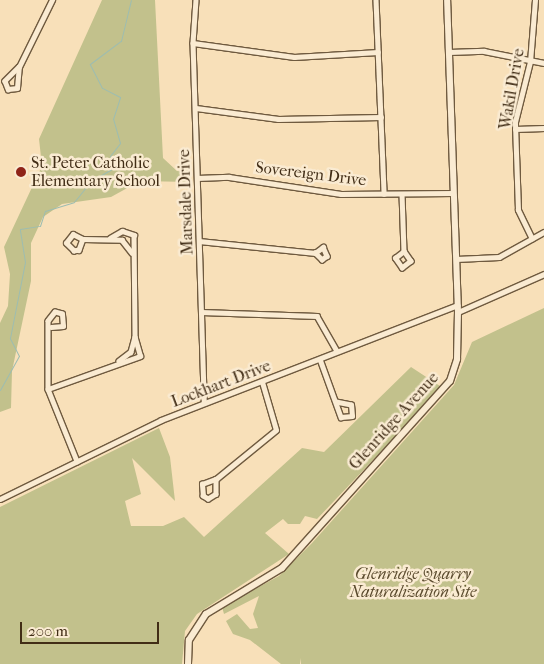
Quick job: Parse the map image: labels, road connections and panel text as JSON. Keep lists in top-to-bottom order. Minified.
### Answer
{"streets":{"main road":["Glenridge Avenue"],"street":["Wakil Drive","Sovereign Drive","Marsdale Drive","Lockhart Drive"]},"crossings":[["Sovereign Drive","Marsdale Drive"],["Sovereign Drive","Glenridge Avenue"],["Marsdale Drive","Lockhart Drive"],["Lockhart Drive","Glenridge Avenue"]],"parks":["Glenridge Quarry Naturalization Site"],"places":["St. Peter Catholic Elementary School"],"scale_bar":"200 m"}
